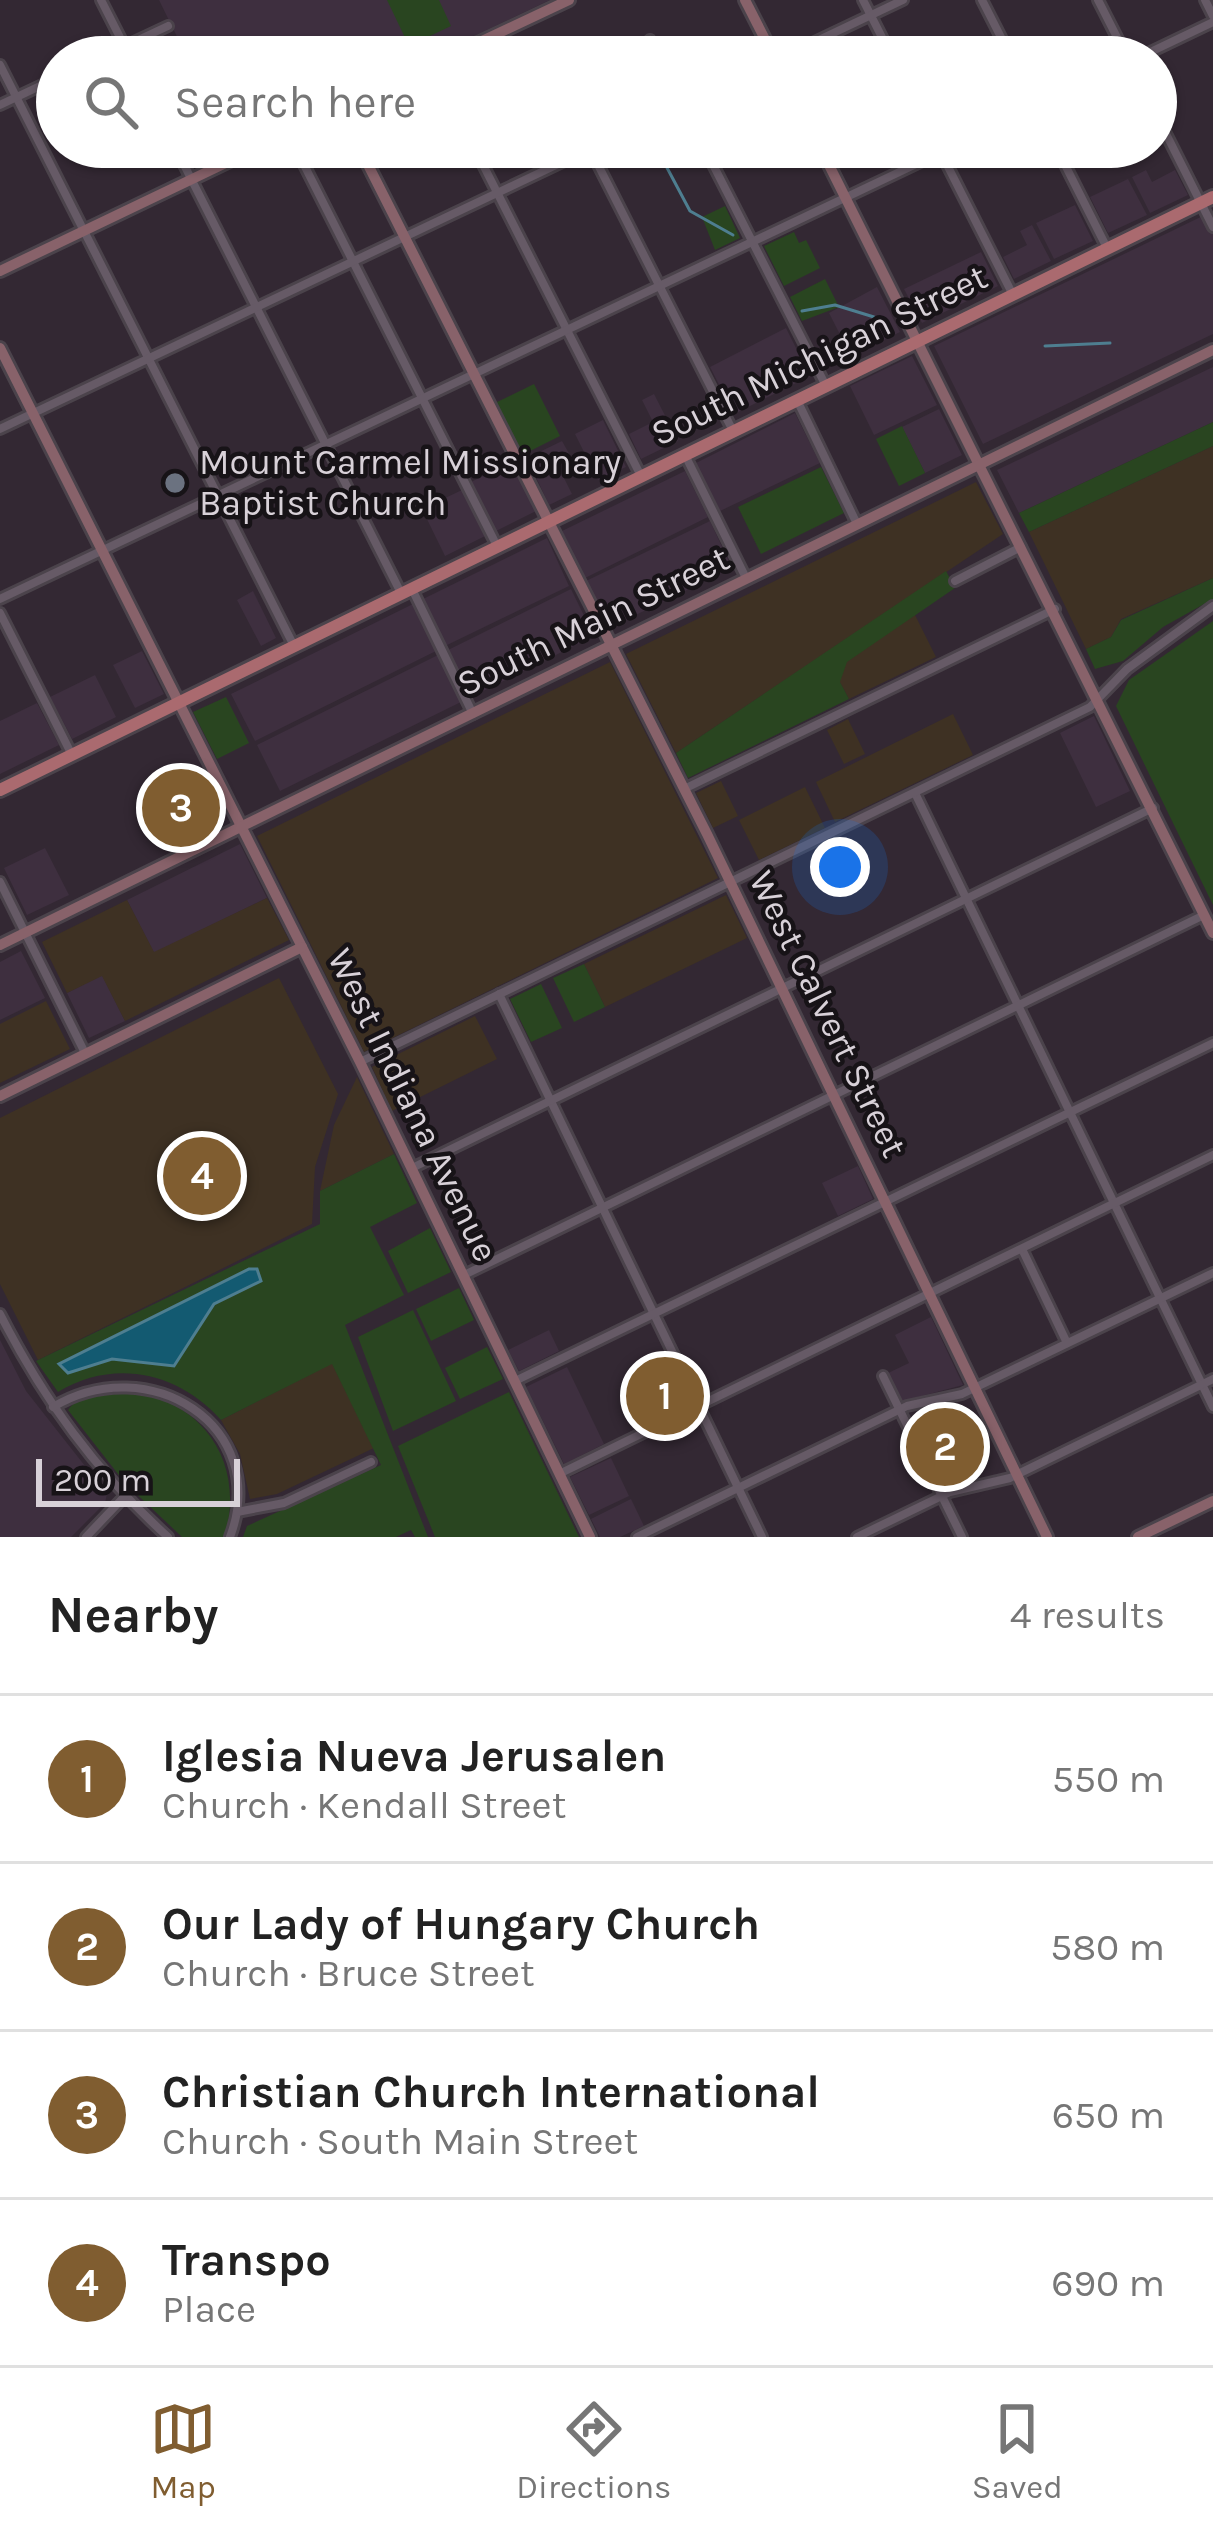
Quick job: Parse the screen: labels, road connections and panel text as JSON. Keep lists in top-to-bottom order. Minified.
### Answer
{"streets":{"main road":["South Michigan Street"],"street":["South Main Street","West Calvert Street","West Indiana Avenue"]},"crossings":[["South Michigan Street","West Calvert Street"],["South Michigan Street","West Indiana Avenue"],["South Main Street","West Calvert Street"],["South Main Street","West Indiana Avenue"]],"places":["Mount Carmel Missionary Baptist Church"],"scale_bar":"200 m","page":{"search":"Search here","pins":["3","4","1","2"],"scale":"200 m","heading":["Nearby","4 results"],"list":[{"mark":"1","name":"Iglesia Nueva Jerusalen","note":"Church · Kendall Street","value":"550 m"},{"mark":"2","name":"Our Lady of Hungary Church","note":"Church · Bruce Street","value":"580 m"},{"mark":"3","name":"Christian Church International","note":"Church · South Main Street","value":"650 m"},{"mark":"4","name":"Transpo","note":"Place","value":"690 m"}],"nav":["Map","Directions","Saved"]}}
